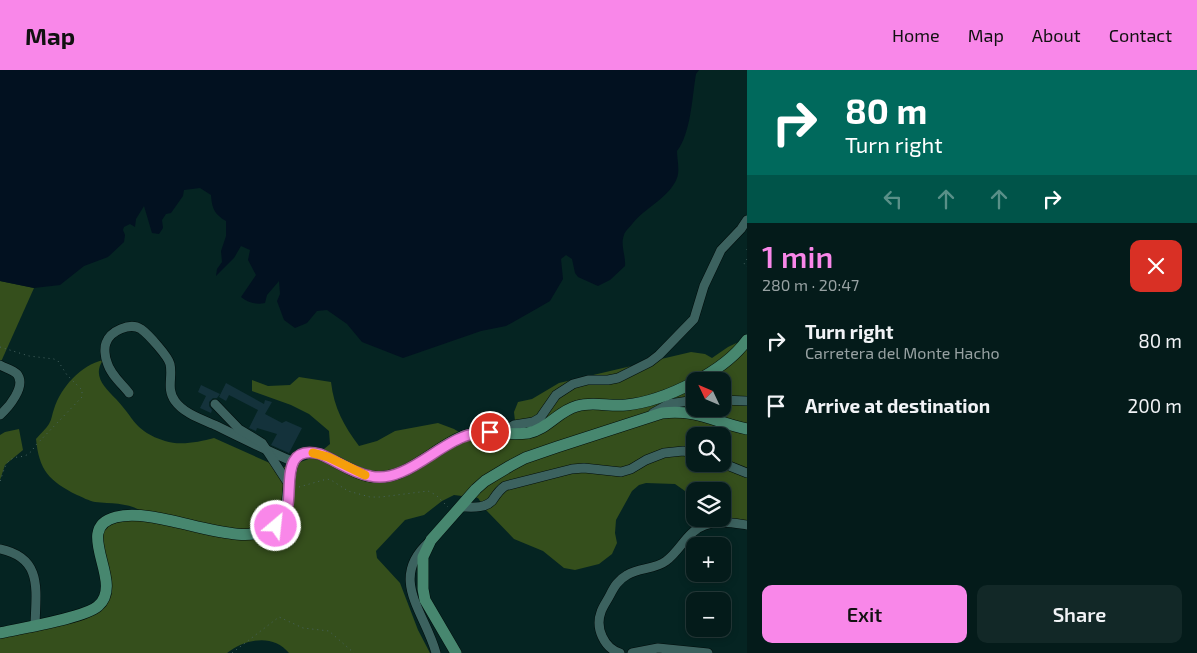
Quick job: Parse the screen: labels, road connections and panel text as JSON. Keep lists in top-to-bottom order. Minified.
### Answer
{"north":"top left","page":{"header":"Map","nav":["Home","Map","About","Contact"],"turn":["80 m","Turn right"],"heading":["1 min","280 m · 20:47"],"list":[{"name":"Turn right","note":"Carretera del Monte Hacho","value":"80 m"},{"name":"Arrive at destination","value":"200 m"}],"map_buttons":["+","−"],"buttons":["Exit","Share"]}}
